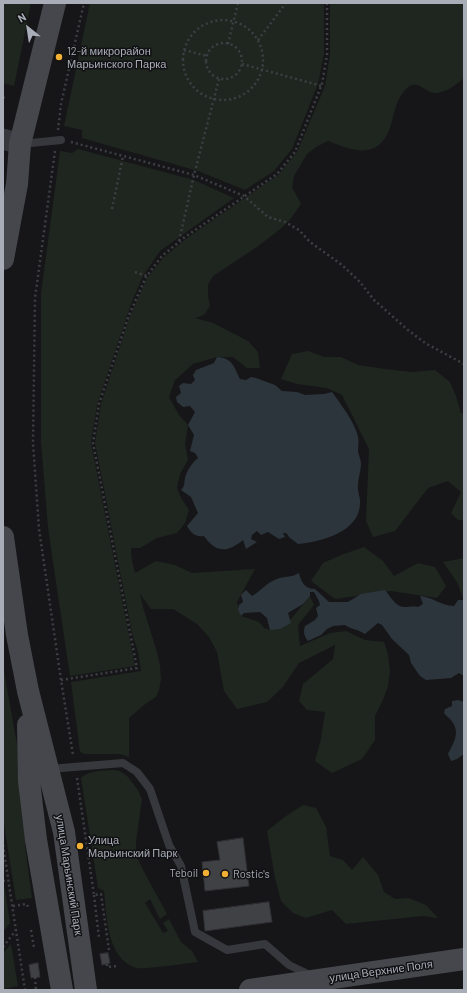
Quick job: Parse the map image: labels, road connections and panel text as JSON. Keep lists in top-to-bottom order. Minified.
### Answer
{"streets":{"main road":["улица Марьинский Парк","улица Верхние Поля"]},"places":["12-й микрорайон Марьинского Парка","Улица Марьинский Парк","Teboil","Rostic's"],"north":"top left"}
